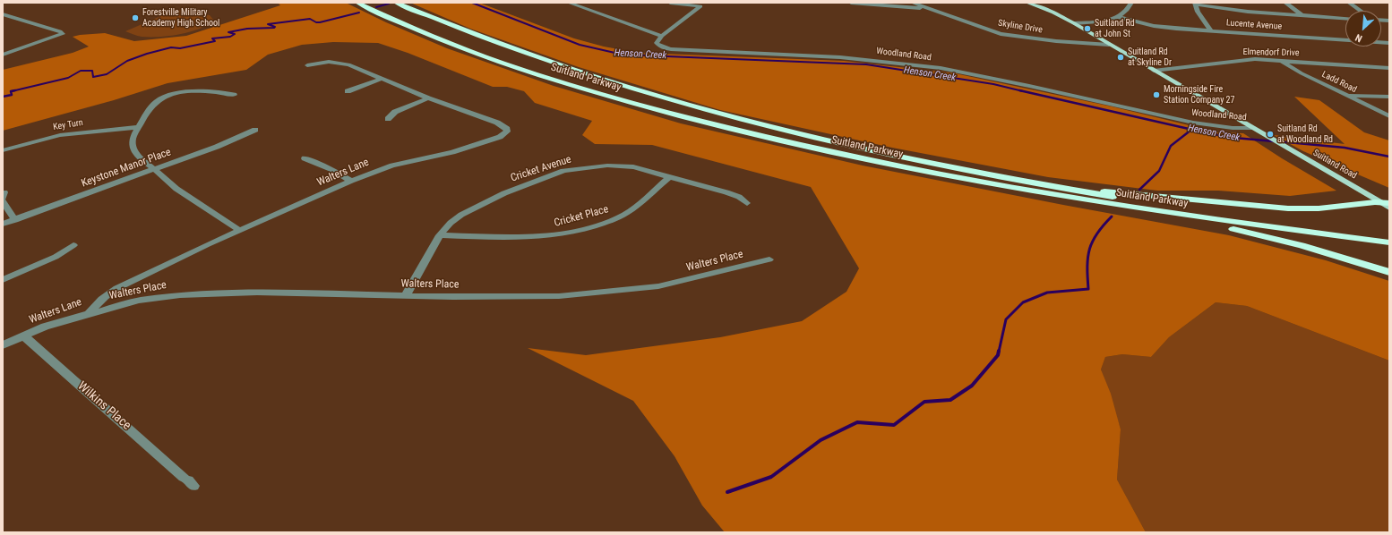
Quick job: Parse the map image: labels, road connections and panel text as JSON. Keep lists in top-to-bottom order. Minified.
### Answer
{"streets":{"highway":["Suitland Parkway"],"main road":["Suitland Road"],"street":["Lucente Avenue","Skyline Drive","Elmendorf Drive","Woodland Road","Ladd Road","Key Turn","Keystone Manor Place","Cricket Avenue","Walters Lane","Cricket Place","Walters Place","Wilkins Place"]},"crossings":[["Skyline Drive","Suitland Road"],["Elmendorf Drive","Ladd Road"],["Elmendorf Drive","Suitland Road"],["Woodland Road","Suitland Road"],["Cricket Avenue","Cricket Place"],["Cricket Avenue","Walters Place"],["Walters Lane","Walters Place"],["Walters Lane","Wilkins Place"]],"water":["Henson Creek"],"places":["Forestville Military Academy High School","Suitland Rd at John St","Suitland Rd at Skyline Dr","Morningside Fire Station Company 27","Suitland Rd at Woodland Rd"],"north":"bottom left"}
